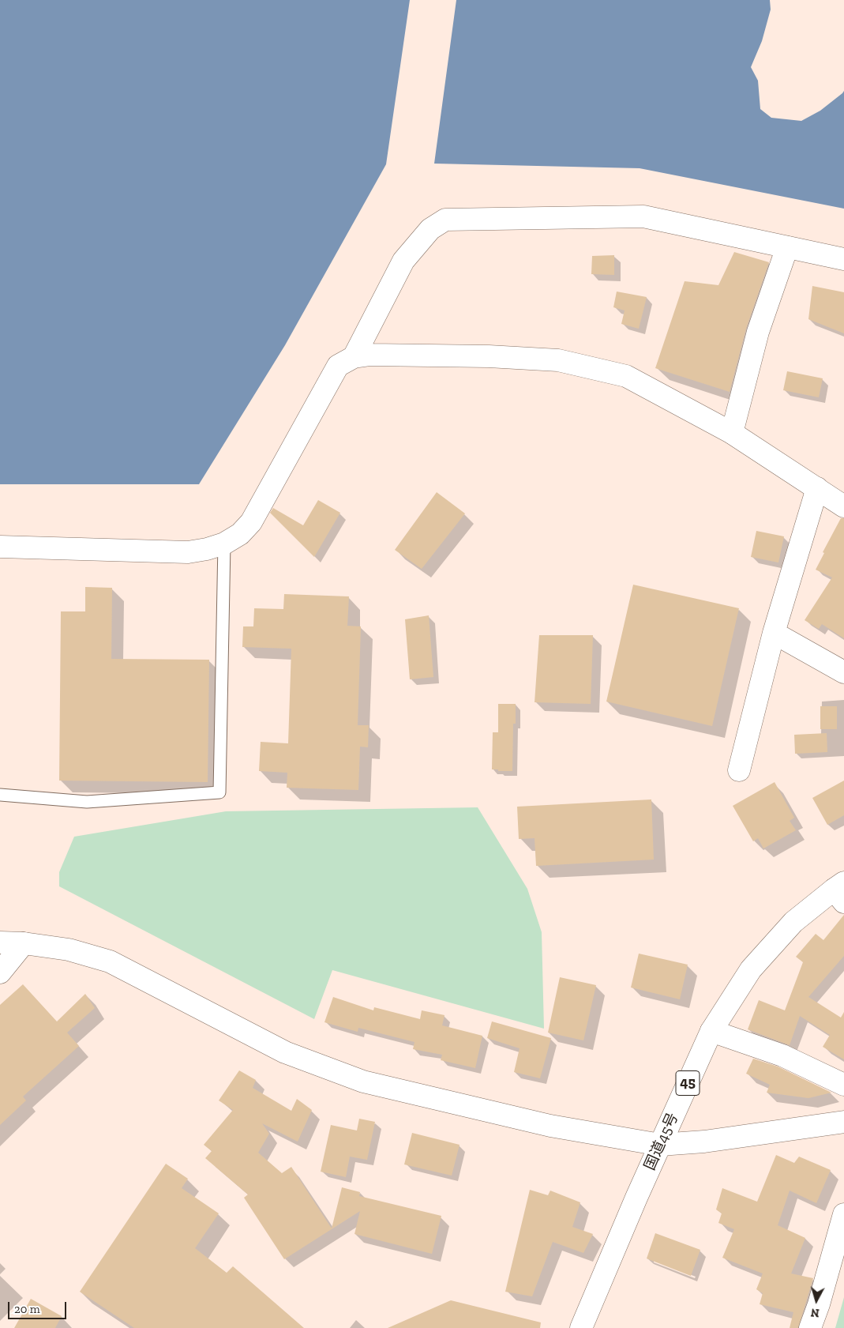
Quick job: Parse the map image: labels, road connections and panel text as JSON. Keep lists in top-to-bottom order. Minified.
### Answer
{"streets":{"main road":["45","国道45号"]},"scale_bar":"20 m","north":"bottom"}
